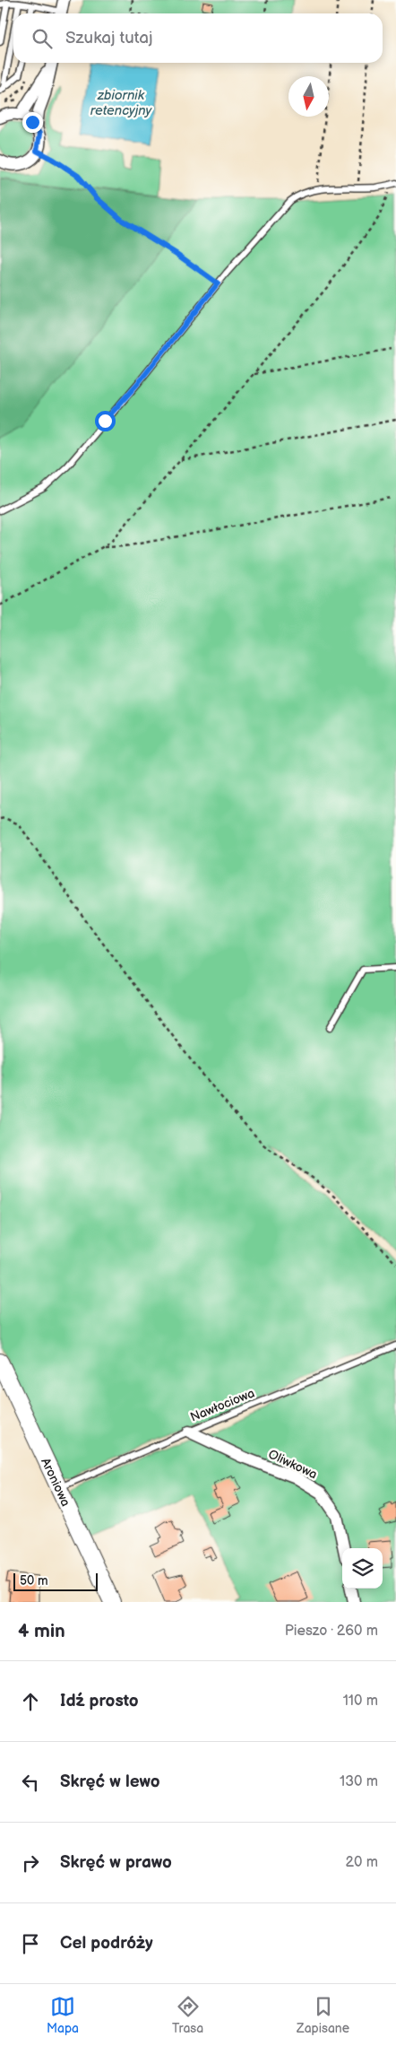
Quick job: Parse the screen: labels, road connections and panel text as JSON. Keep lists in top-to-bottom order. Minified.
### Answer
{"streets":{"street":["Oliwkowa","Aroniowa"],"lane":["Nawłociowa"]},"crossings":[["Nawłociowa","Oliwkowa"],["Nawłociowa","Aroniowa"]],"water":["zbiornik retencyjny"],"scale_bar":"50 m","north":"bottom","page":{"search":"Szukaj tutaj","scale":"50 m","heading":["4 min","Pieszo · 260 m"],"list":[["Idź prosto","110 m"],["Skręć w lewo","130 m"],["Skręć w prawo","20 m"],"Cel podróży"],"nav":["Mapa","Trasa","Zapisane"]}}
